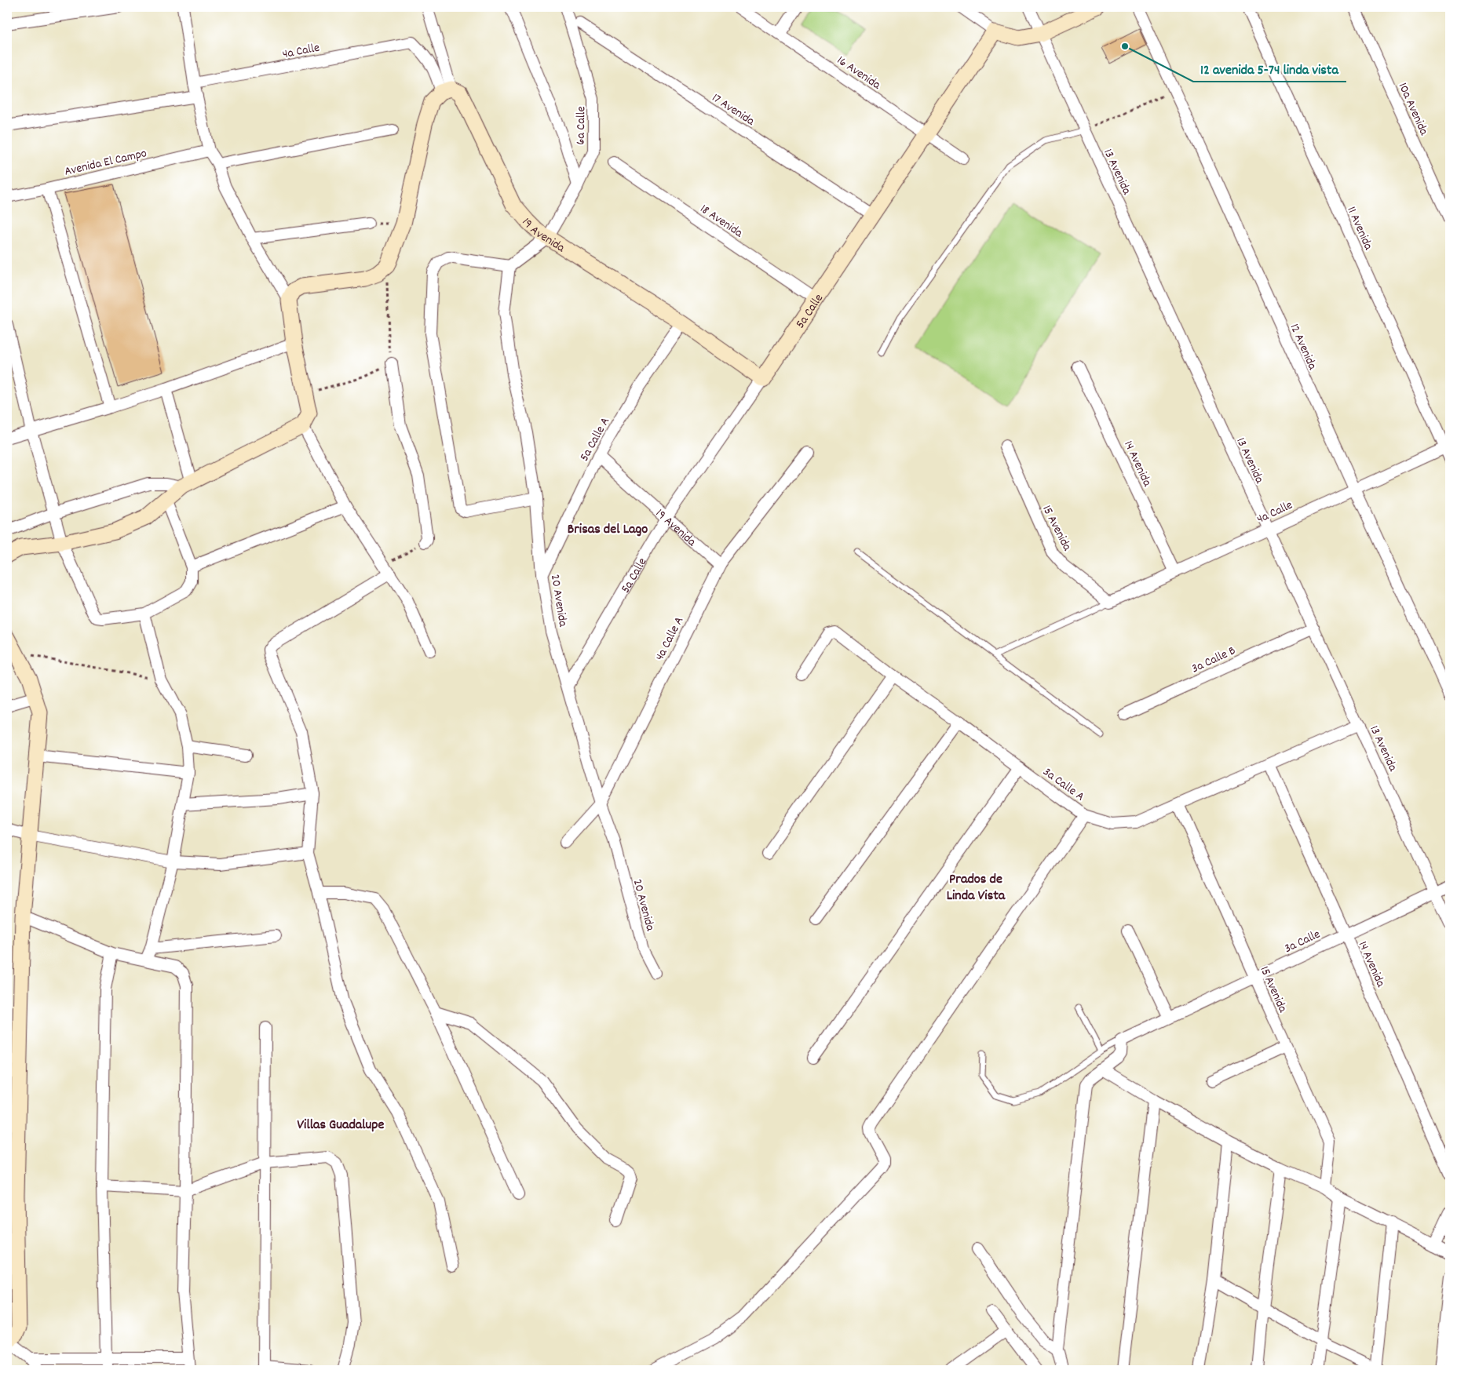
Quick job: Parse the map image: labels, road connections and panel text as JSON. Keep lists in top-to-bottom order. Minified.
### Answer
{"streets":{"street":["4a Calle","16 Avenida","17 Avenida","10a Avenida","6a Calle","Avenida El Campo","13 Avenida","18 Avenida","11 Avenida","19 Avenida","5a Calle","12 Avenida","5a Calle A","14 Avenida","15 Avenida","20 Avenida","4a Calle A","3a Calle B","3a Calle A","3a Calle"]},"crossings":[["4a Calle","13 Avenida"],["4a Calle","11 Avenida"],["4a Calle","19 Avenida"],["4a Calle","12 Avenida"],["4a Calle","14 Avenida"],["4a Calle","15 Avenida"],["16 Avenida","5a Calle"],["17 Avenida","5a Calle"],["6a Calle","19 Avenida"],["13 Avenida","3a Calle B"],["13 Avenida","3a Calle A"],["13 Avenida","3a Calle"],["18 Avenida","5a Calle"],["19 Avenida","5a Calle"],["19 Avenida","5a Calle A"],["19 Avenida","4a Calle A"],["5a Calle","20 Avenida"],["5a Calle A","20 Avenida"],["14 Avenida","3a Calle A"],["14 Avenida","3a Calle"],["15 Avenida","3a Calle A"],["15 Avenida","3a Calle"],["20 Avenida","4a Calle A"]],"districts":["Brisas del Lago","Prados de Linda Vista","Villas Guadalupe"],"places":["12 avenida 5-74 linda vista"]}
